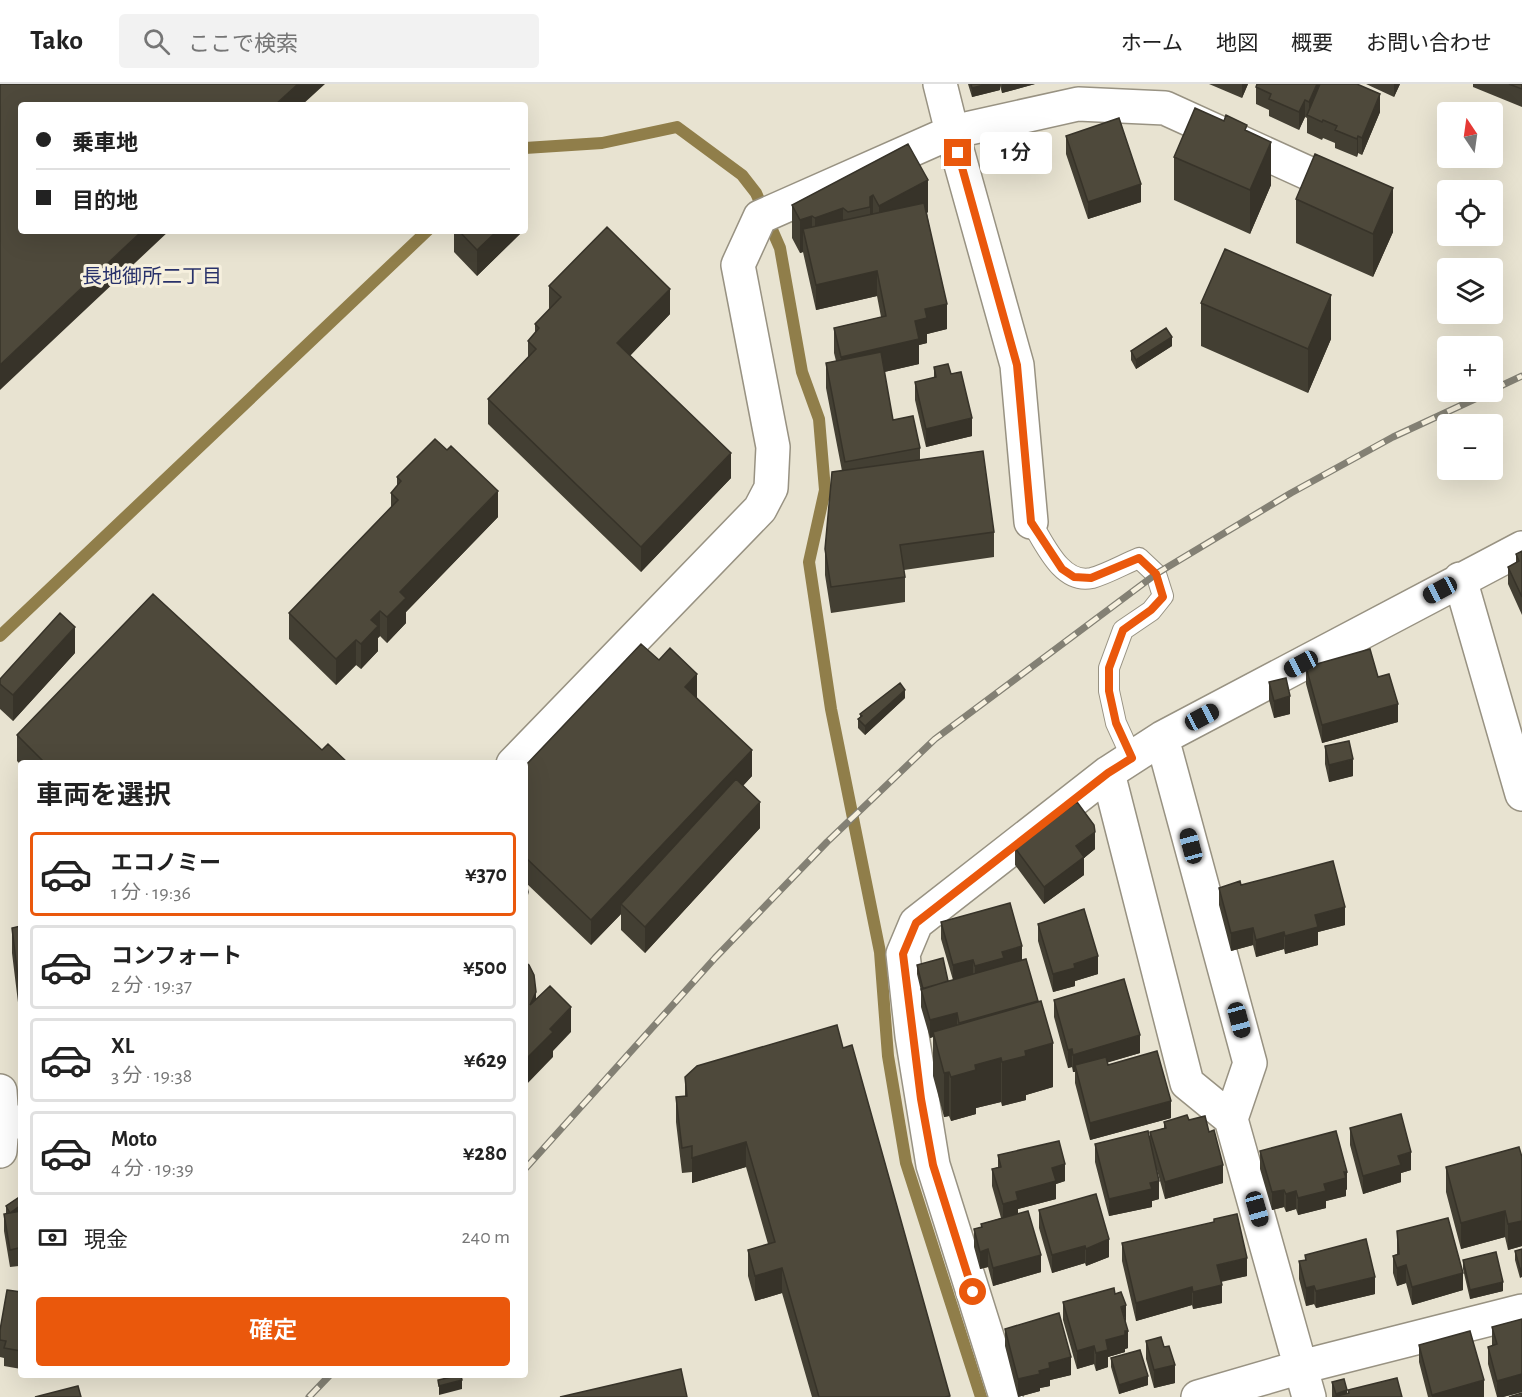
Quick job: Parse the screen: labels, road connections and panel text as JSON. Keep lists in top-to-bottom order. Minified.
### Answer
{"districts":["長地御所二丁目"],"north":"top","page":{"header":"Tako","search":"ここで検索","nav":["ホーム","地図","概要","お問い合わせ"],"map_buttons":["+","−"],"banner":["乗車地","目的地"],"bubble":"1 分","heading":"車両を選択","list":[{"name":"エコノミー","note":"1 分 · 19:36","value":"¥370"},{"name":"コンフォート","note":"2 分 · 19:37","value":"¥500"},{"name":"XL","note":"3 分 · 19:38","value":"¥629"},{"name":"Moto","note":"4 分 · 19:39","value":"¥280"}],"pay":["現金","240 m"],"buttons":"確定"}}
